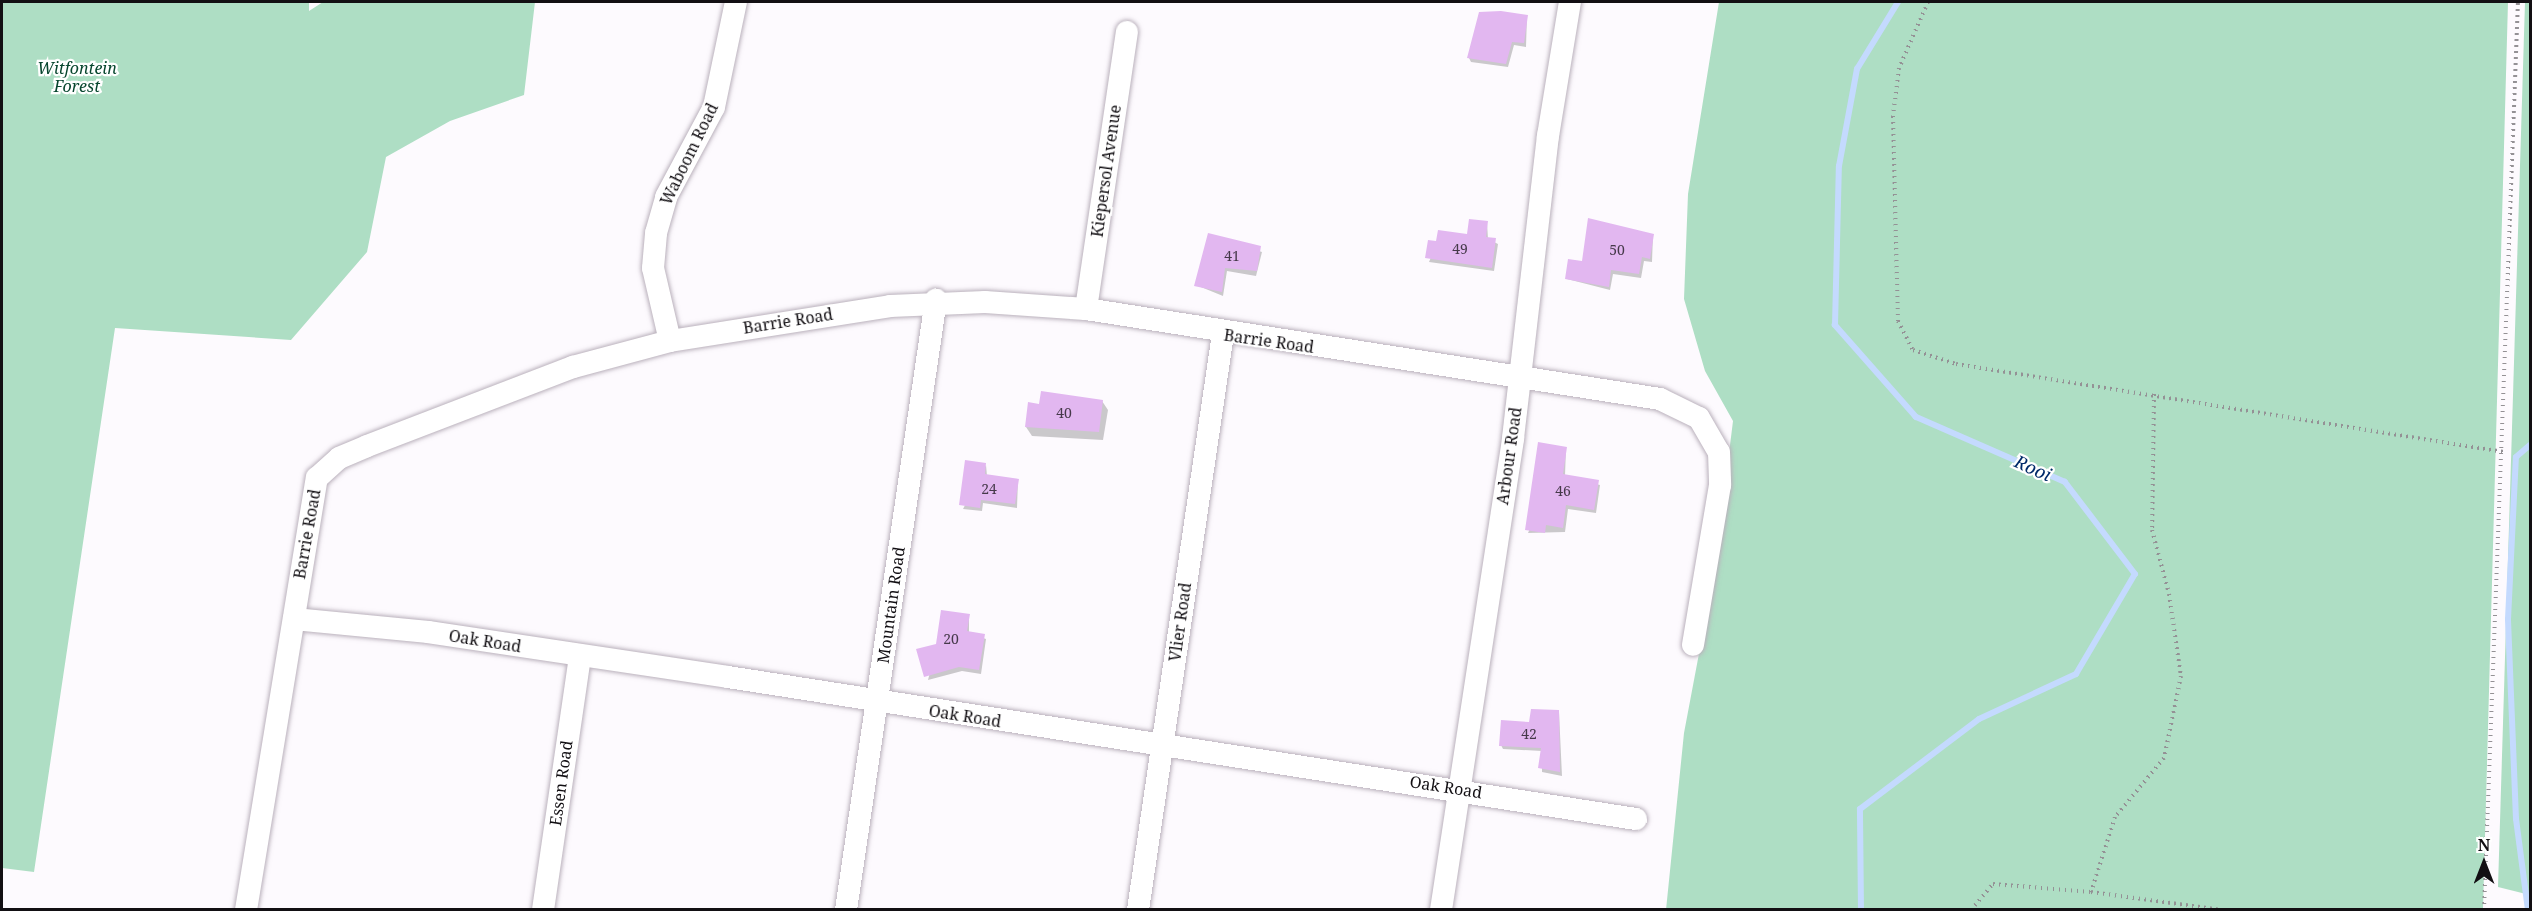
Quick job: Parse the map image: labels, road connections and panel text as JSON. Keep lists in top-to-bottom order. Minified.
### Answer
{"streets":{"street":["Waboom Road","Kiepersol Avenue","Barrie Road","Arbour Road","Mountain Road","Vlier Road","Oak Road","Essen Road"]},"crossings":[["Waboom Road","Barrie Road"],["Kiepersol Avenue","Barrie Road"],["Barrie Road","Arbour Road"],["Barrie Road","Mountain Road"],["Barrie Road","Vlier Road"],["Barrie Road","Oak Road"],["Arbour Road","Oak Road"],["Mountain Road","Oak Road"],["Vlier Road","Oak Road"],["Oak Road","Essen Road"]],"water":["Rooi"],"parks":["Witfontein Forest"],"house_numbers":["49","50","41","40","24","46","20","42"],"north":"top"}
